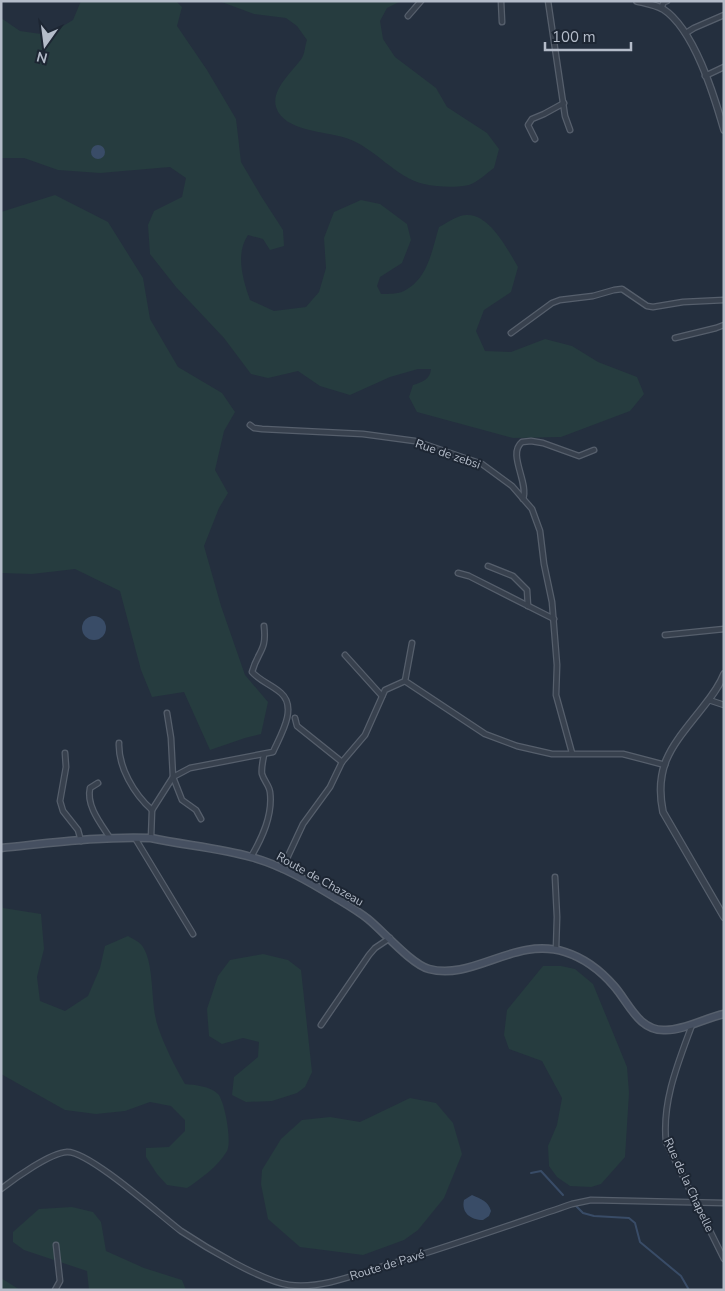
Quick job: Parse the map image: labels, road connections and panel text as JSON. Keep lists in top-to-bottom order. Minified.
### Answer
{"streets":{"main road":["Route de Chazeau"],"street":["Rue de zebsi","Rue de la Chapelle","Route de Pavé"]},"crossings":[["Route de Chazeau","Rue de la Chapelle"],["Rue de la Chapelle","Route de Pavé"]],"scale_bar":"100 m","north":"bottom"}
